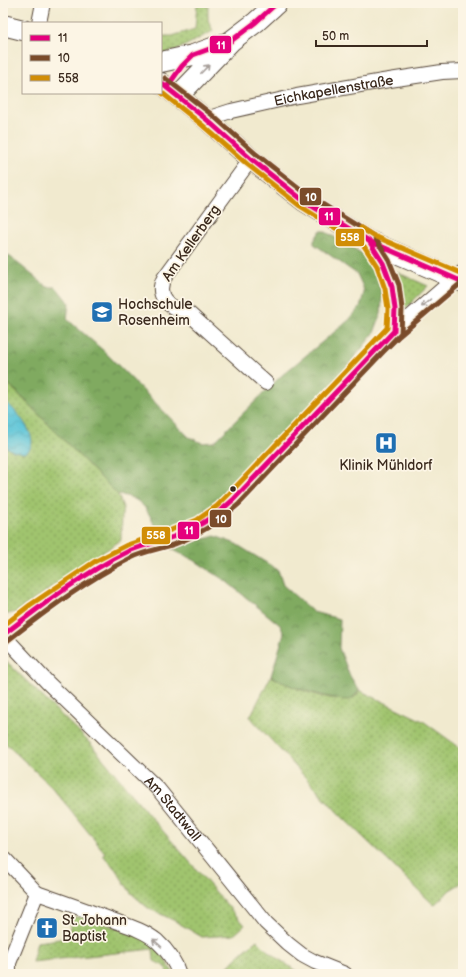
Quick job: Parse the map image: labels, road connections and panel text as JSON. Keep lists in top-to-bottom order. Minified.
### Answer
{"streets":{"street":["Eichkapellenstraße","Am Kellerberg","Am Stadtwall"]},"places":{"school or university":["Hochschule Rosenheim"],"hospital":["Klinik Mühldorf"],"church":["St. Johann Baptist"]},"lines":["transit line 11","transit line 10","transit line 558"],"legend":["11","10","558"],"scale_bar":"50 m"}
